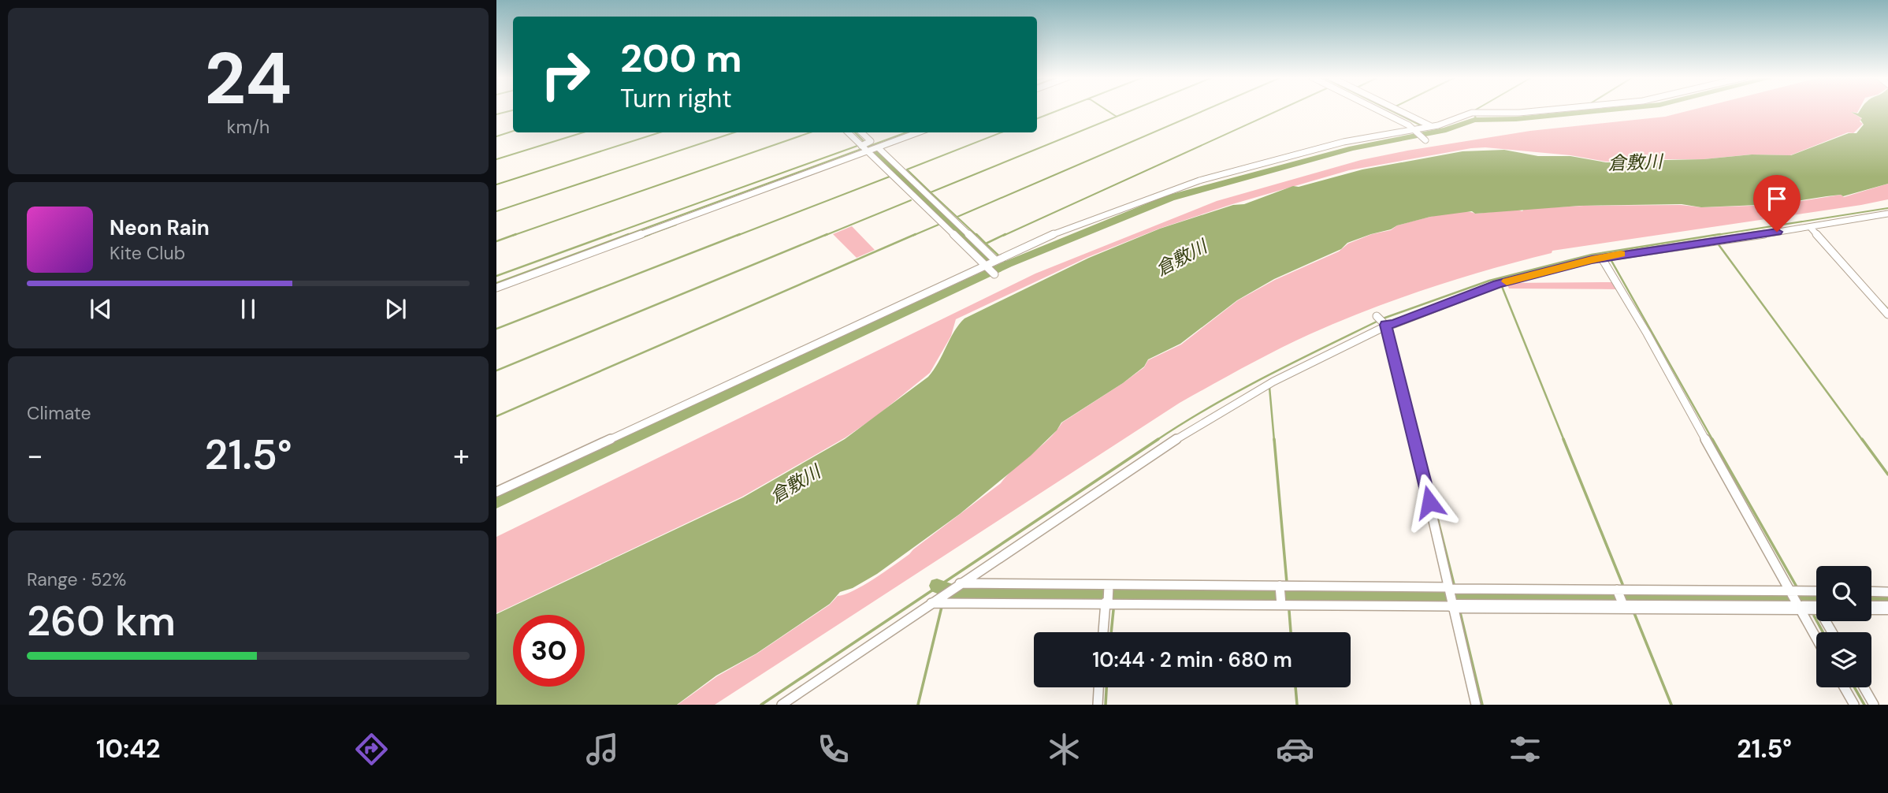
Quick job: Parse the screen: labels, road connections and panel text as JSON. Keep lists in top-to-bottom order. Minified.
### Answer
{"water":["倉敷川"],"page":{"tile":[["24","km/h"],"Climate",["Range · 52%","260 km"]],"turn":["200 m","Turn right"],"song":["Neon Rain","Kite Club"],"heat":["−","21.5°","+"],"limit":"30","trip":"10:44 · 2 min · 680 m","tabs":["10:42","21.5°"]}}
